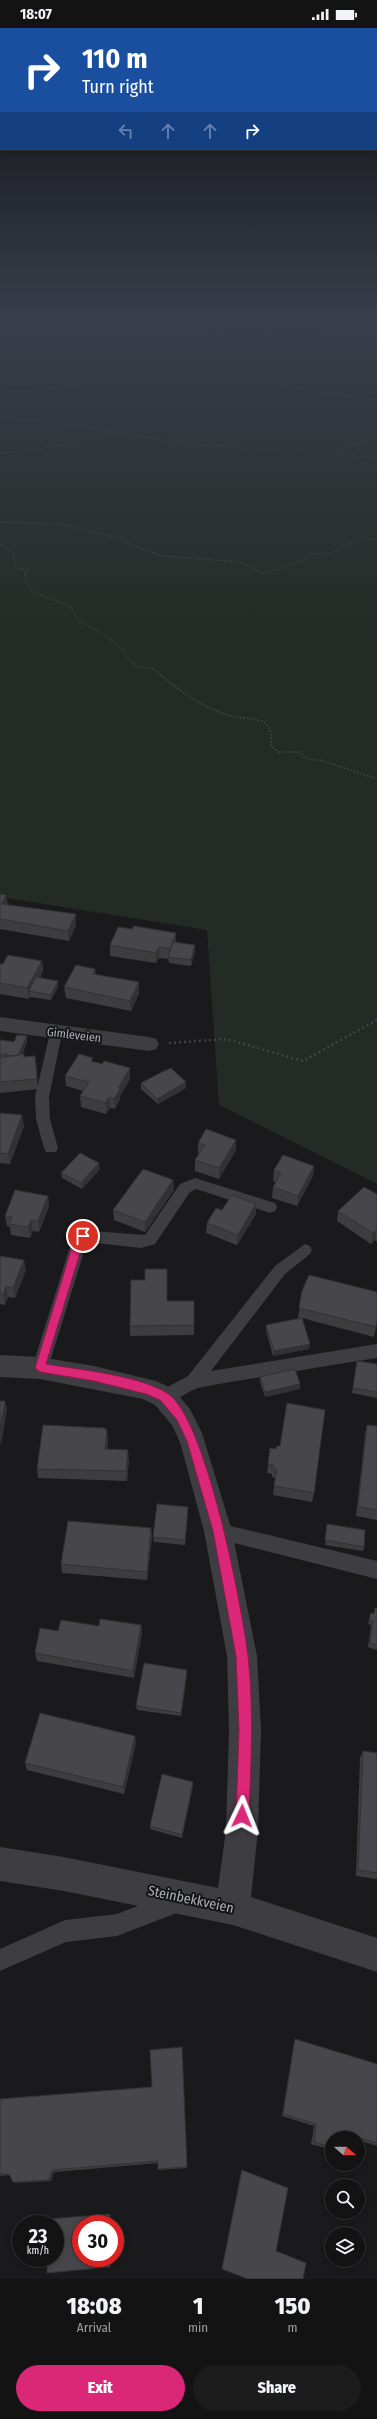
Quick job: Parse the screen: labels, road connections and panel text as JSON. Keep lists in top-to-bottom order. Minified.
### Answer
{"streets":{"street":["Gimleveien","Steinbekkveien"]},"north":"right","page":{"status":"18:07","turn":["110 m","Turn right"],"speed":"23 km/h","limit":"30","eta":["18:08","Arrival","1","min","150","m"],"buttons":["Exit","Share"]}}
